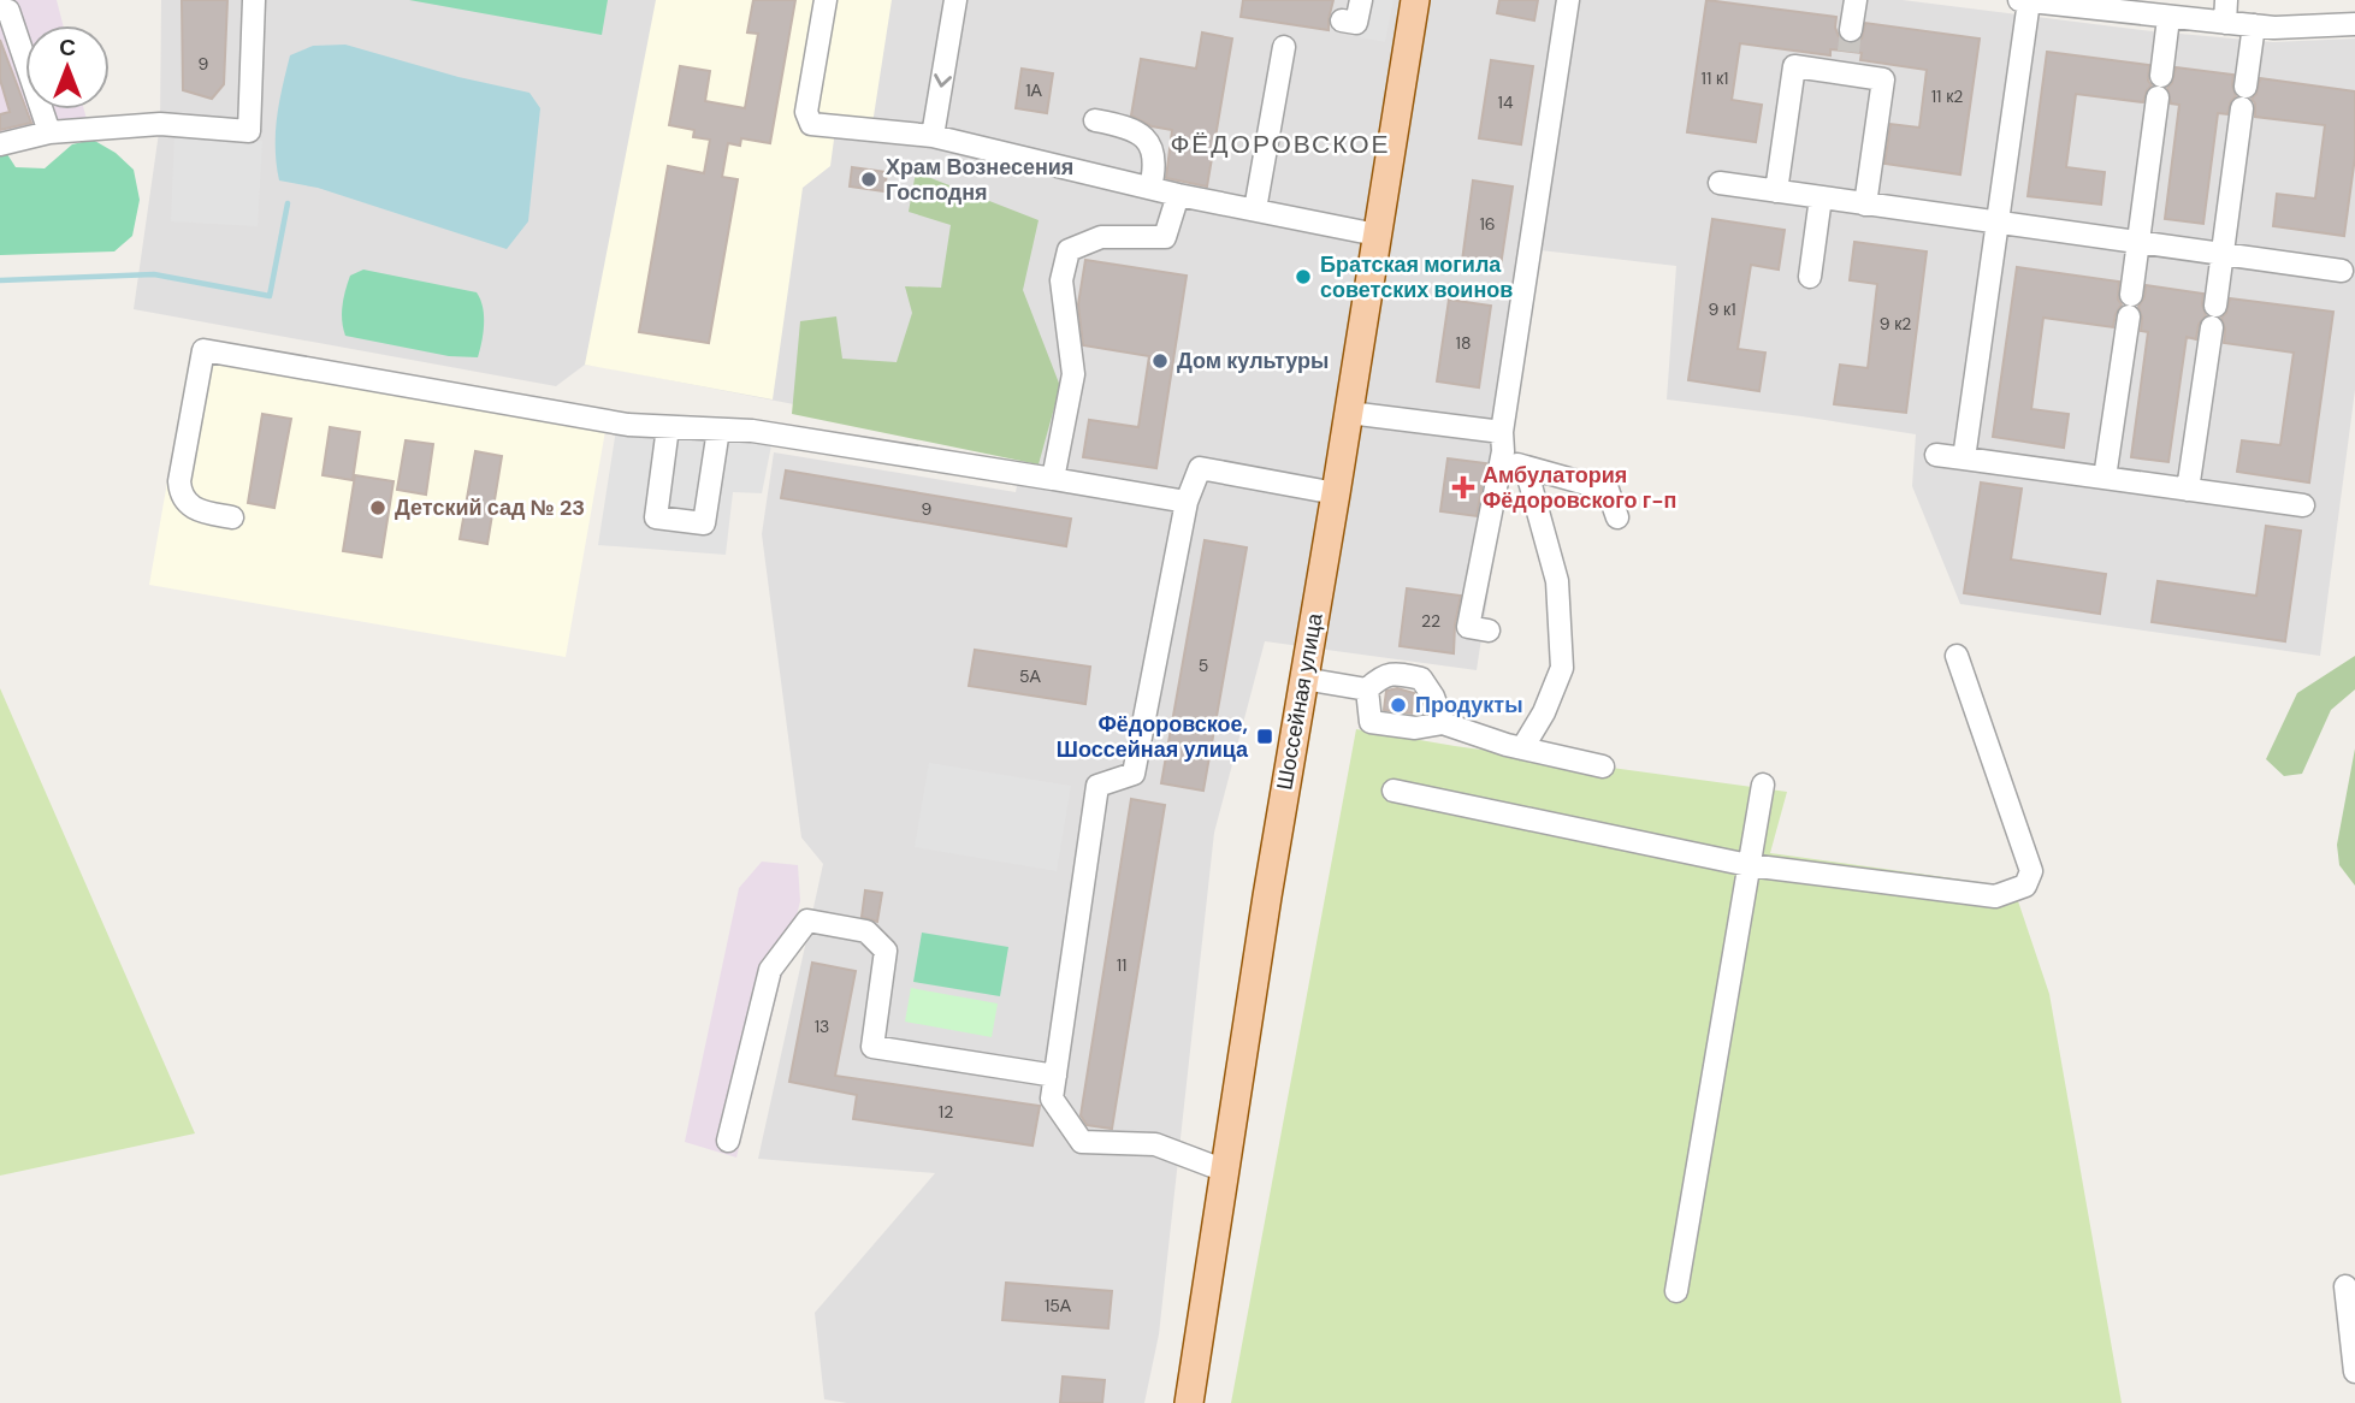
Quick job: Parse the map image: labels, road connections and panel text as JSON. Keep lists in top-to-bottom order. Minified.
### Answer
{"streets":{"main road":["Шоссейная улица"]},"districts":["ФЁДОРОВСКОЕ"],"places":{"other":["Храм Вознесения Господня","Братская могила советских воинов","Дом культуры","Детский сад № 23","Продукты"],"health":["Амбулатория Фёдоровского г-п"],"transit":["Фёдоровское, Шоссейная улица"]},"house_numbers":["9","11 к1","1А","11 к2","14","16","9 к1","9 к2","18","9","22","5","5А","11","13","12","15А"],"north":"top"}
